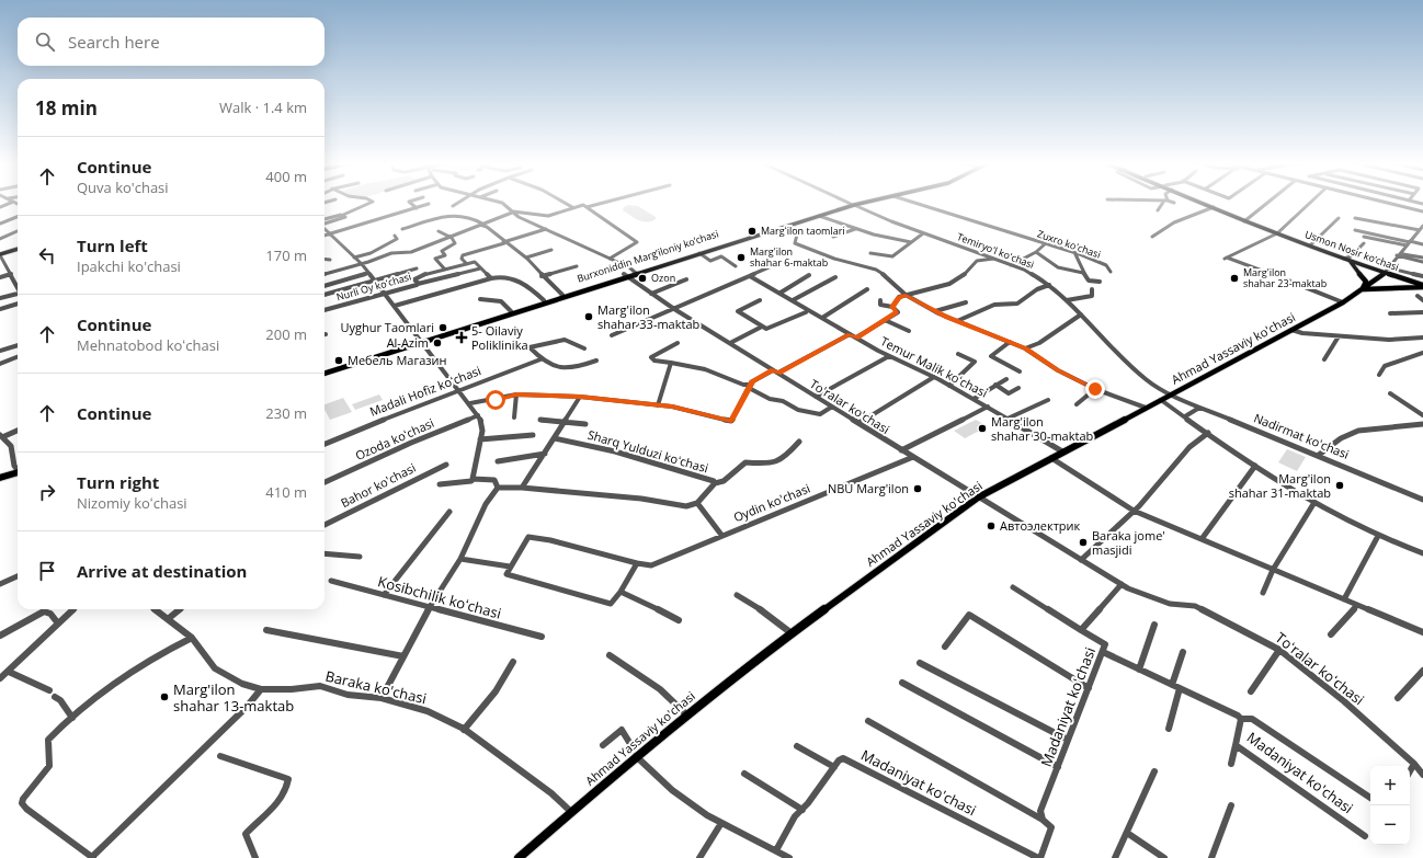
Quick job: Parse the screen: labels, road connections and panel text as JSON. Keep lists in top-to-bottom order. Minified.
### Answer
{"streets":{"main road":["Usmon Nosir ko‘chasi","Burxoniddin Marg’iloniy ko’chasi","Ahmad Yassaviy ko'chasi"],"street":["Zuxro ko'chasi","Temiryoʻl koʻchasi","Nurli Oy koʻchasi","Temur Malik koʻchasi","Madali Hofiz koʻchasi","To'ralar ko'chasi","Nadirmat koʻchasi","Ozoda koʻchasi","Sharq Yulduzi koʻchasi","Bahor ko'chasi","Oydin ko'chasi","Kosibchilik koʻchasi","Toʻralar koʻchasi","Baraka ko'chasi","Madaniyat koʻchasi","Madaniyat ko'chasi"]},"crossings":[["Temiryoʻl koʻchasi","Burxoniddin Marg’iloniy ko’chasi"],["Temiryoʻl koʻchasi","Ahmad Yassaviy ko'chasi"],["Temiryoʻl koʻchasi","Nadirmat koʻchasi"],["Usmon Nosir ko‘chasi","Ahmad Yassaviy ko'chasi"],["Burxoniddin Marg’iloniy ko’chasi","To'ralar ko'chasi"],["Ahmad Yassaviy ko'chasi","Temur Malik koʻchasi"],["Ahmad Yassaviy ko'chasi","To'ralar ko'chasi"],["Ahmad Yassaviy ko'chasi","Nadirmat koʻchasi"],["Ahmad Yassaviy ko'chasi","Toʻralar koʻchasi"],["Ahmad Yassaviy ko'chasi","Baraka ko'chasi"],["To'ralar ko'chasi","Oydin ko'chasi"],["To'ralar ko'chasi","Toʻralar koʻchasi"],["Toʻralar koʻchasi","Madaniyat koʻchasi"],["Madaniyat koʻchasi","Madaniyat ko'chasi"]],"places":{"other":["Margʻilon taomlari","Marg'ilon shahar 6-maktab","Ozon","Marg'ilon shahar 23-maktab","Marg'ilon shahar 33-maktab","Uyghur Taomlari","Al-Azim","Мебель Магазин","Marg'ilon shahar 30-maktab","Marg'ilon shahar 31-maktab","NBU Marg'ilon","Автоэлектрик","Baraka jome' masjidi","Marg'ilon shahar 13-maktab"],"health":["5- Oilaviy Poliklinika"]},"page":{"search":"Search here","heading":["18 min","Walk · 1.4 km"],"list":[["Continue","Quva ko'chasi","400 m"],["Turn left","Ipakchi ko'chasi","170 m"],["Continue","Mehnatobod koʻchasi","200 m"],["Continue","230 m"],["Turn right","Nizomiy koʻchasi","410 m"],"Arrive at destination"],"map_buttons":["+","−"]}}
